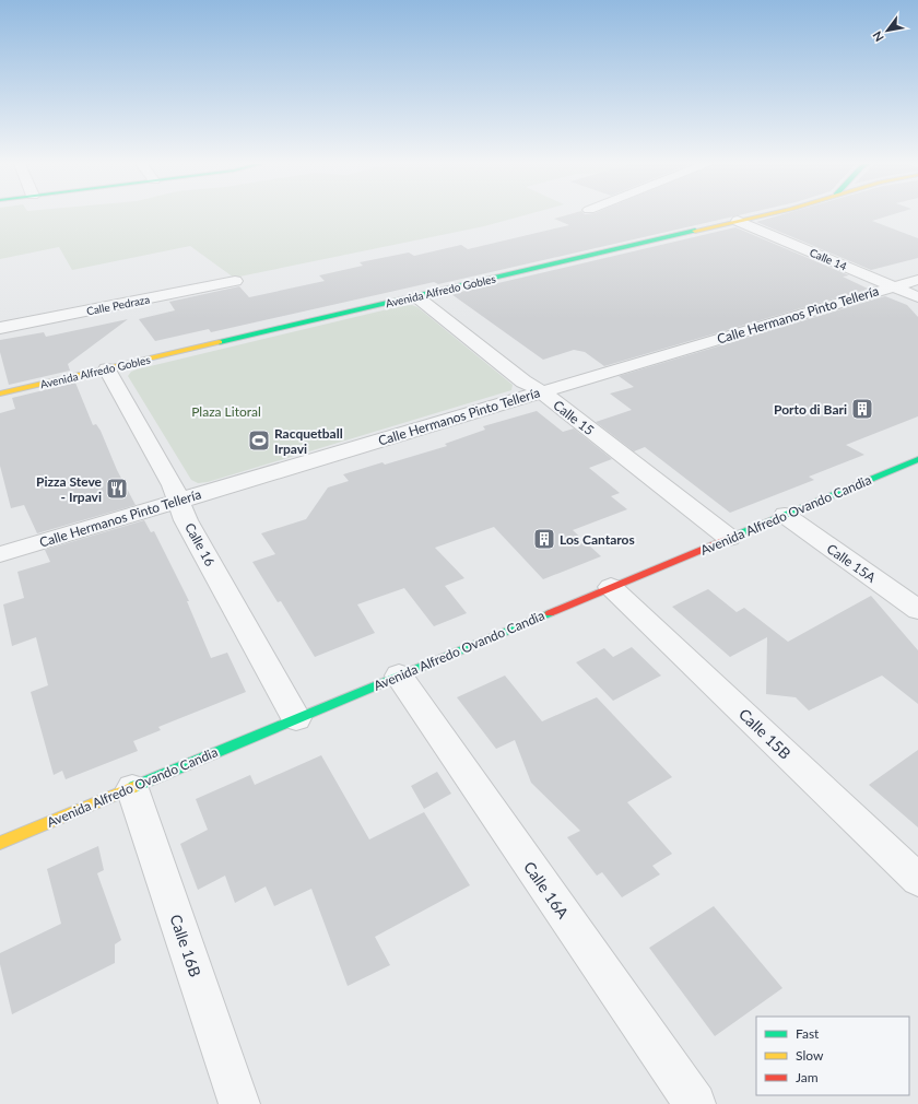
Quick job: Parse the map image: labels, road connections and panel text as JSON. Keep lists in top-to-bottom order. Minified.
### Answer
{"streets":{"main road":["Avenida Alfredo Gobles","Avenida Alfredo Ovando Candia"],"street":["Calle 14","Calle Pedraza","Calle Hermanos Pinto Tellería","Calle 15","Calle 16","Calle 15A","Calle 15B","Calle 16A","Calle 16B"]},"crossings":[["Calle 14","Avenida Alfredo Gobles"],["Calle 14","Calle Hermanos Pinto Tellería"],["Avenida Alfredo Gobles","Calle 15"],["Avenida Alfredo Gobles","Calle 16"],["Calle Hermanos Pinto Tellería","Calle 15"],["Calle Hermanos Pinto Tellería","Calle 16"],["Calle 15","Avenida Alfredo Ovando Candia"],["Avenida Alfredo Ovando Candia","Calle 16"],["Avenida Alfredo Ovando Candia","Calle 15A"],["Avenida Alfredo Ovando Candia","Calle 15B"],["Avenida Alfredo Ovando Candia","Calle 16A"],["Avenida Alfredo Ovando Candia","Calle 16B"]],"parks":["Plaza Litoral"],"places":{"building":["Porto di Bari","Los Cantaros"],"sports":["Racquetball Irpavi"],"restaurant":["Pizza Steve - Irpavi"]},"legend":["Fast","Slow","Jam"],"north":"bottom left"}
